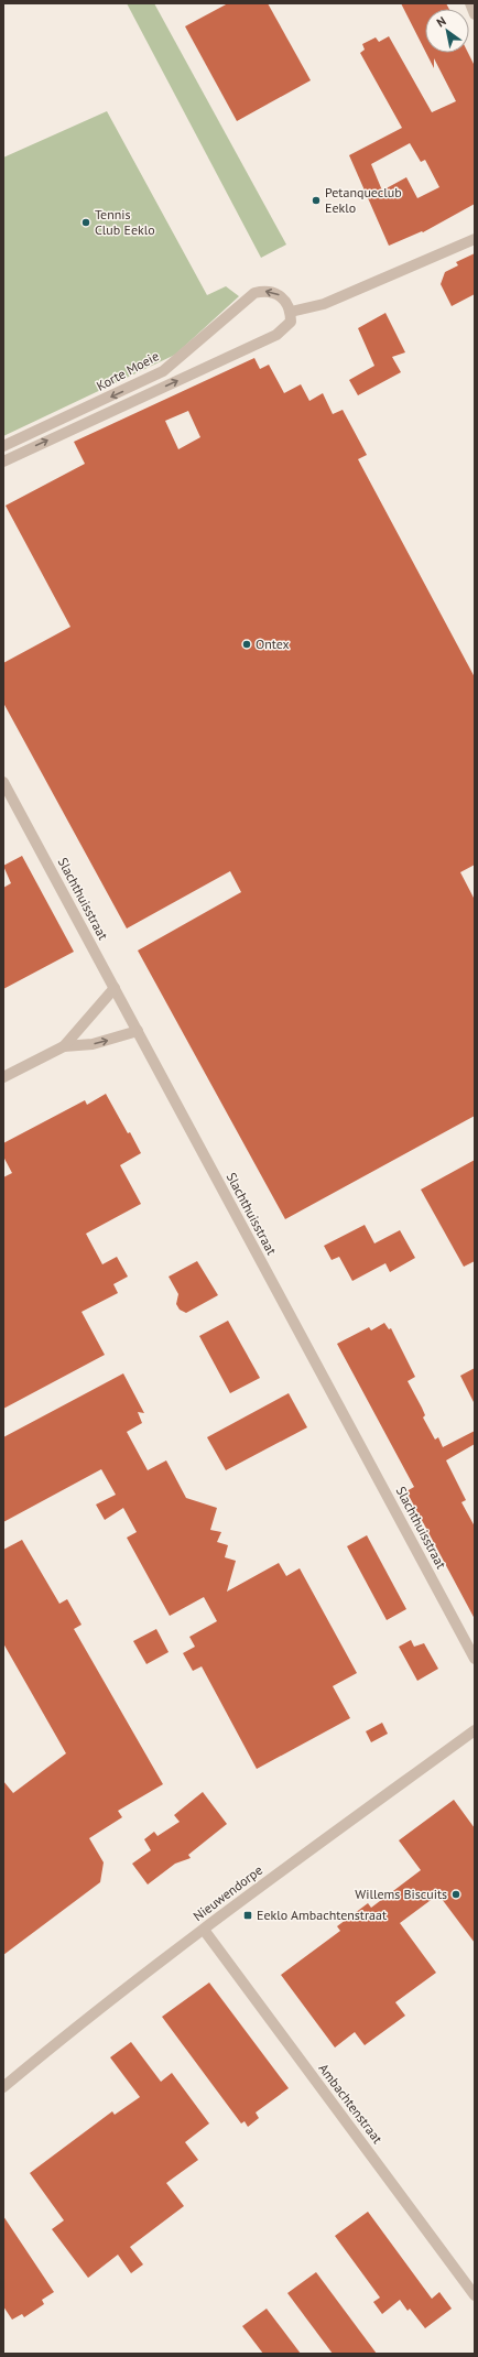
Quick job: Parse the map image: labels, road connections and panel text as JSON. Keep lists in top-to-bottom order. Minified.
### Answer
{"streets":{"street":["Korte Moeie","Slachthuisstraat","Nieuwendorpe","Ambachtenstraat"]},"crossings":[["Nieuwendorpe","Ambachtenstraat"]],"places":{"other":["Petanqueclub Eeklo","Tennis Club Eeklo","Ontex","Willems Biscuits"],"transit":["Eeklo Ambachtenstraat"]},"north":"top left"}
